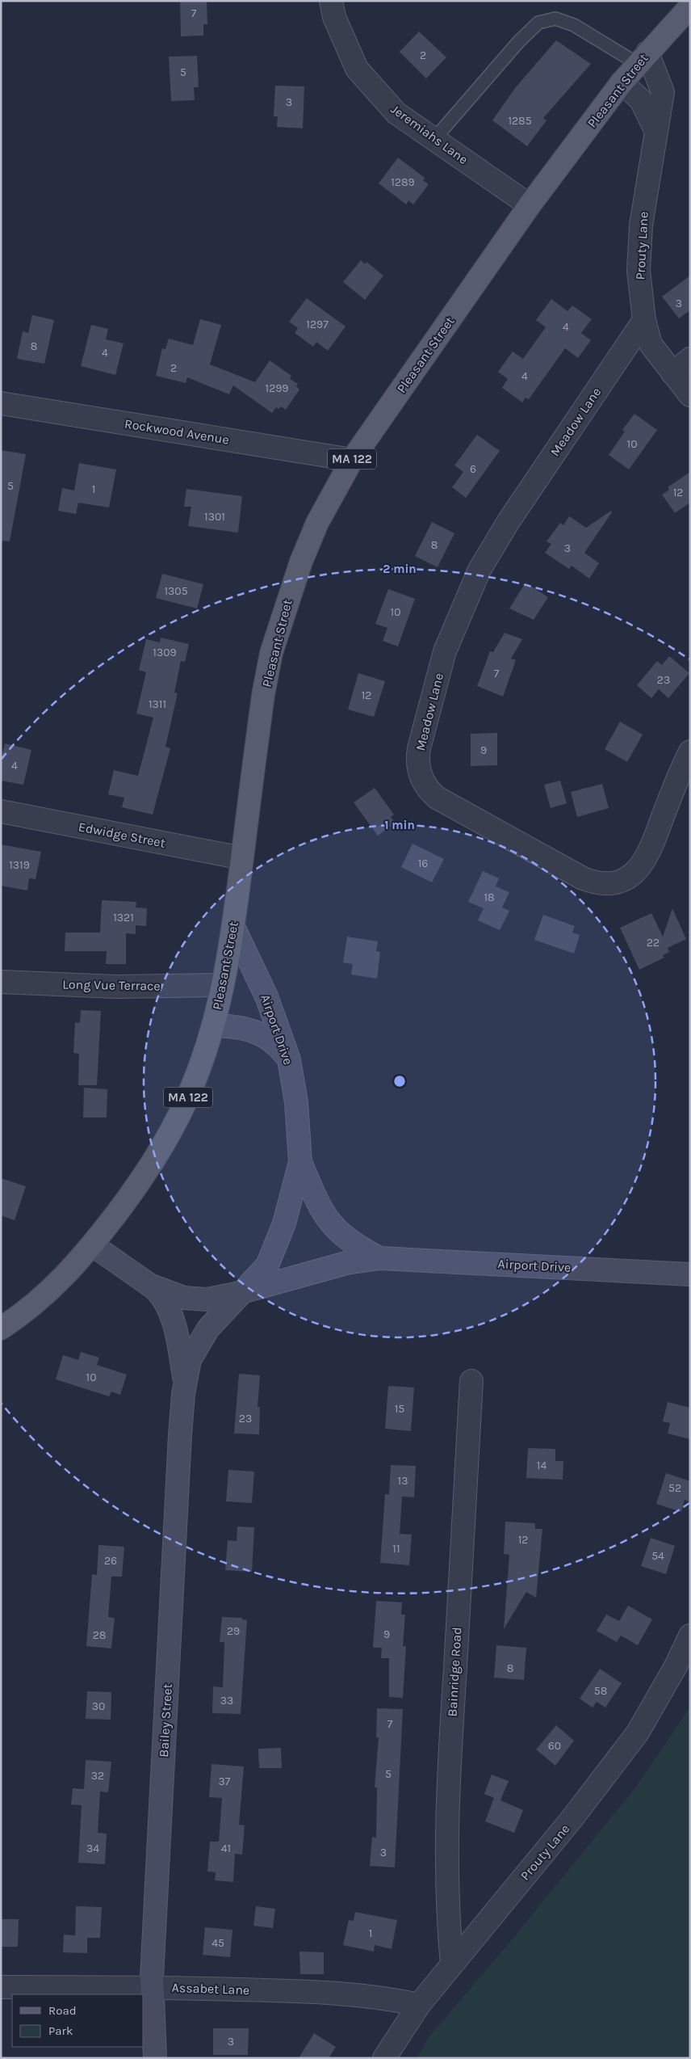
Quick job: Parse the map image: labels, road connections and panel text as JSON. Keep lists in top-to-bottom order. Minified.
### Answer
{"streets":{"main road":["Pleasant Street","MA 122","Airport Drive","Bailey Street"],"street":["Jeremiahs Lane","Prouty Lane","Meadow Lane","Rockwood Avenue","Edwidge Street","Long Vue Terrace","Bainridge Road","Assabet Lane"]},"crossings":[["Pleasant Street","Jeremiahs Lane"],["Pleasant Street","Prouty Lane"],["Pleasant Street","Rockwood Avenue"],["Pleasant Street","Edwidge Street"],["Pleasant Street","Long Vue Terrace"],["Pleasant Street","Airport Drive"],["Pleasant Street","Bailey Street"],["Prouty Lane","Meadow Lane"],["Prouty Lane","Bainridge Road"],["Prouty Lane","Assabet Lane"],["Airport Drive","Bailey Street"],["Bailey Street","Assabet Lane"]],"house_numbers":["7","2","5","3","1285","1289","3","1297","4","8","4","2","4","1299","10","6","5","1","12","1301","8","3","1305","10","1309","7","23","12","1311","9","4","16","1319","18","1321","22","10","15","23","14","13","52","12","11","54","26","29","9","28","8","58","33","30","7","60","5","32","37","34","41","3","1","45","3"],"legend":["Road","Park"],"rings":["2 min","1 min"]}
